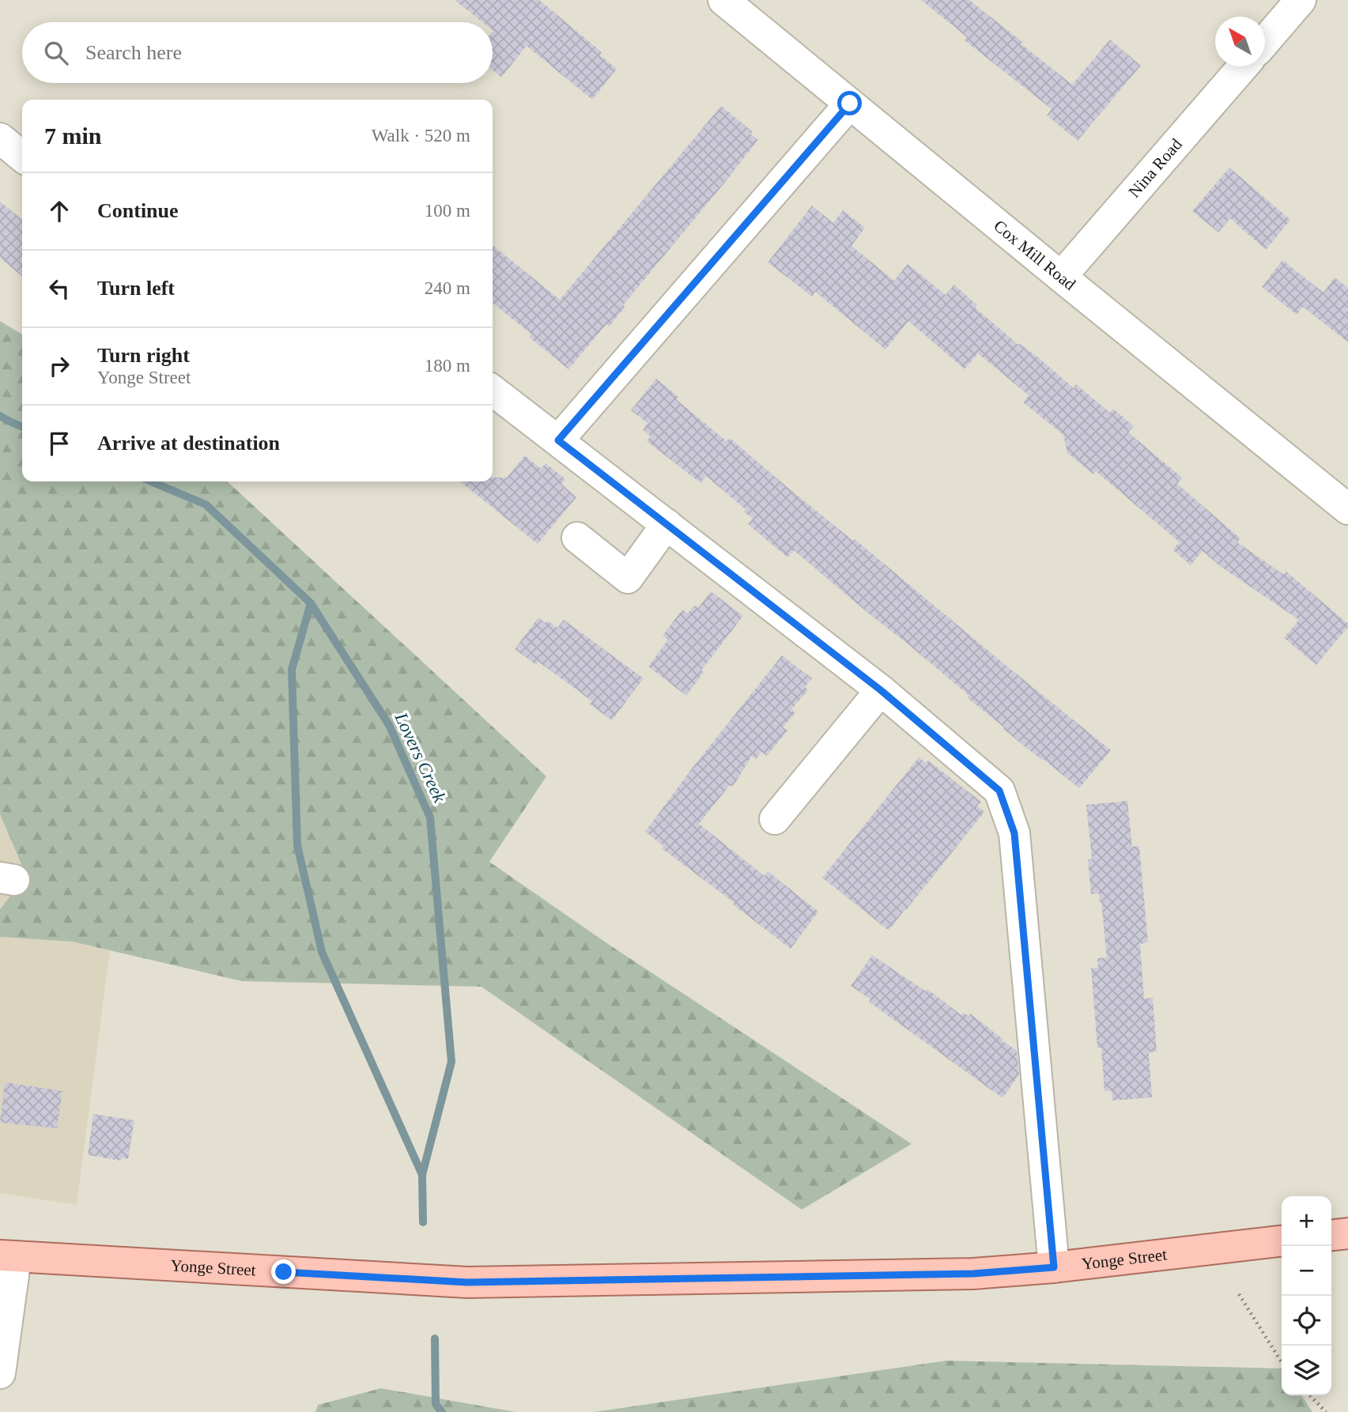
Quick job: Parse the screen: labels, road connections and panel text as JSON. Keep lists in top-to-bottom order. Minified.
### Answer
{"streets":{"main road":["Yonge Street"],"street":["Nina Road","Cox Mill Road"]},"crossings":[["Nina Road","Cox Mill Road"]],"water":["Lovers Creek"],"north":"top left","page":{"search":"Search here","heading":["7 min","Walk · 520 m"],"list":[["Continue","100 m"],["Turn left","240 m"],["Turn right","Yonge Street","180 m"],"Arrive at destination"],"map_buttons":["+","−"]}}
